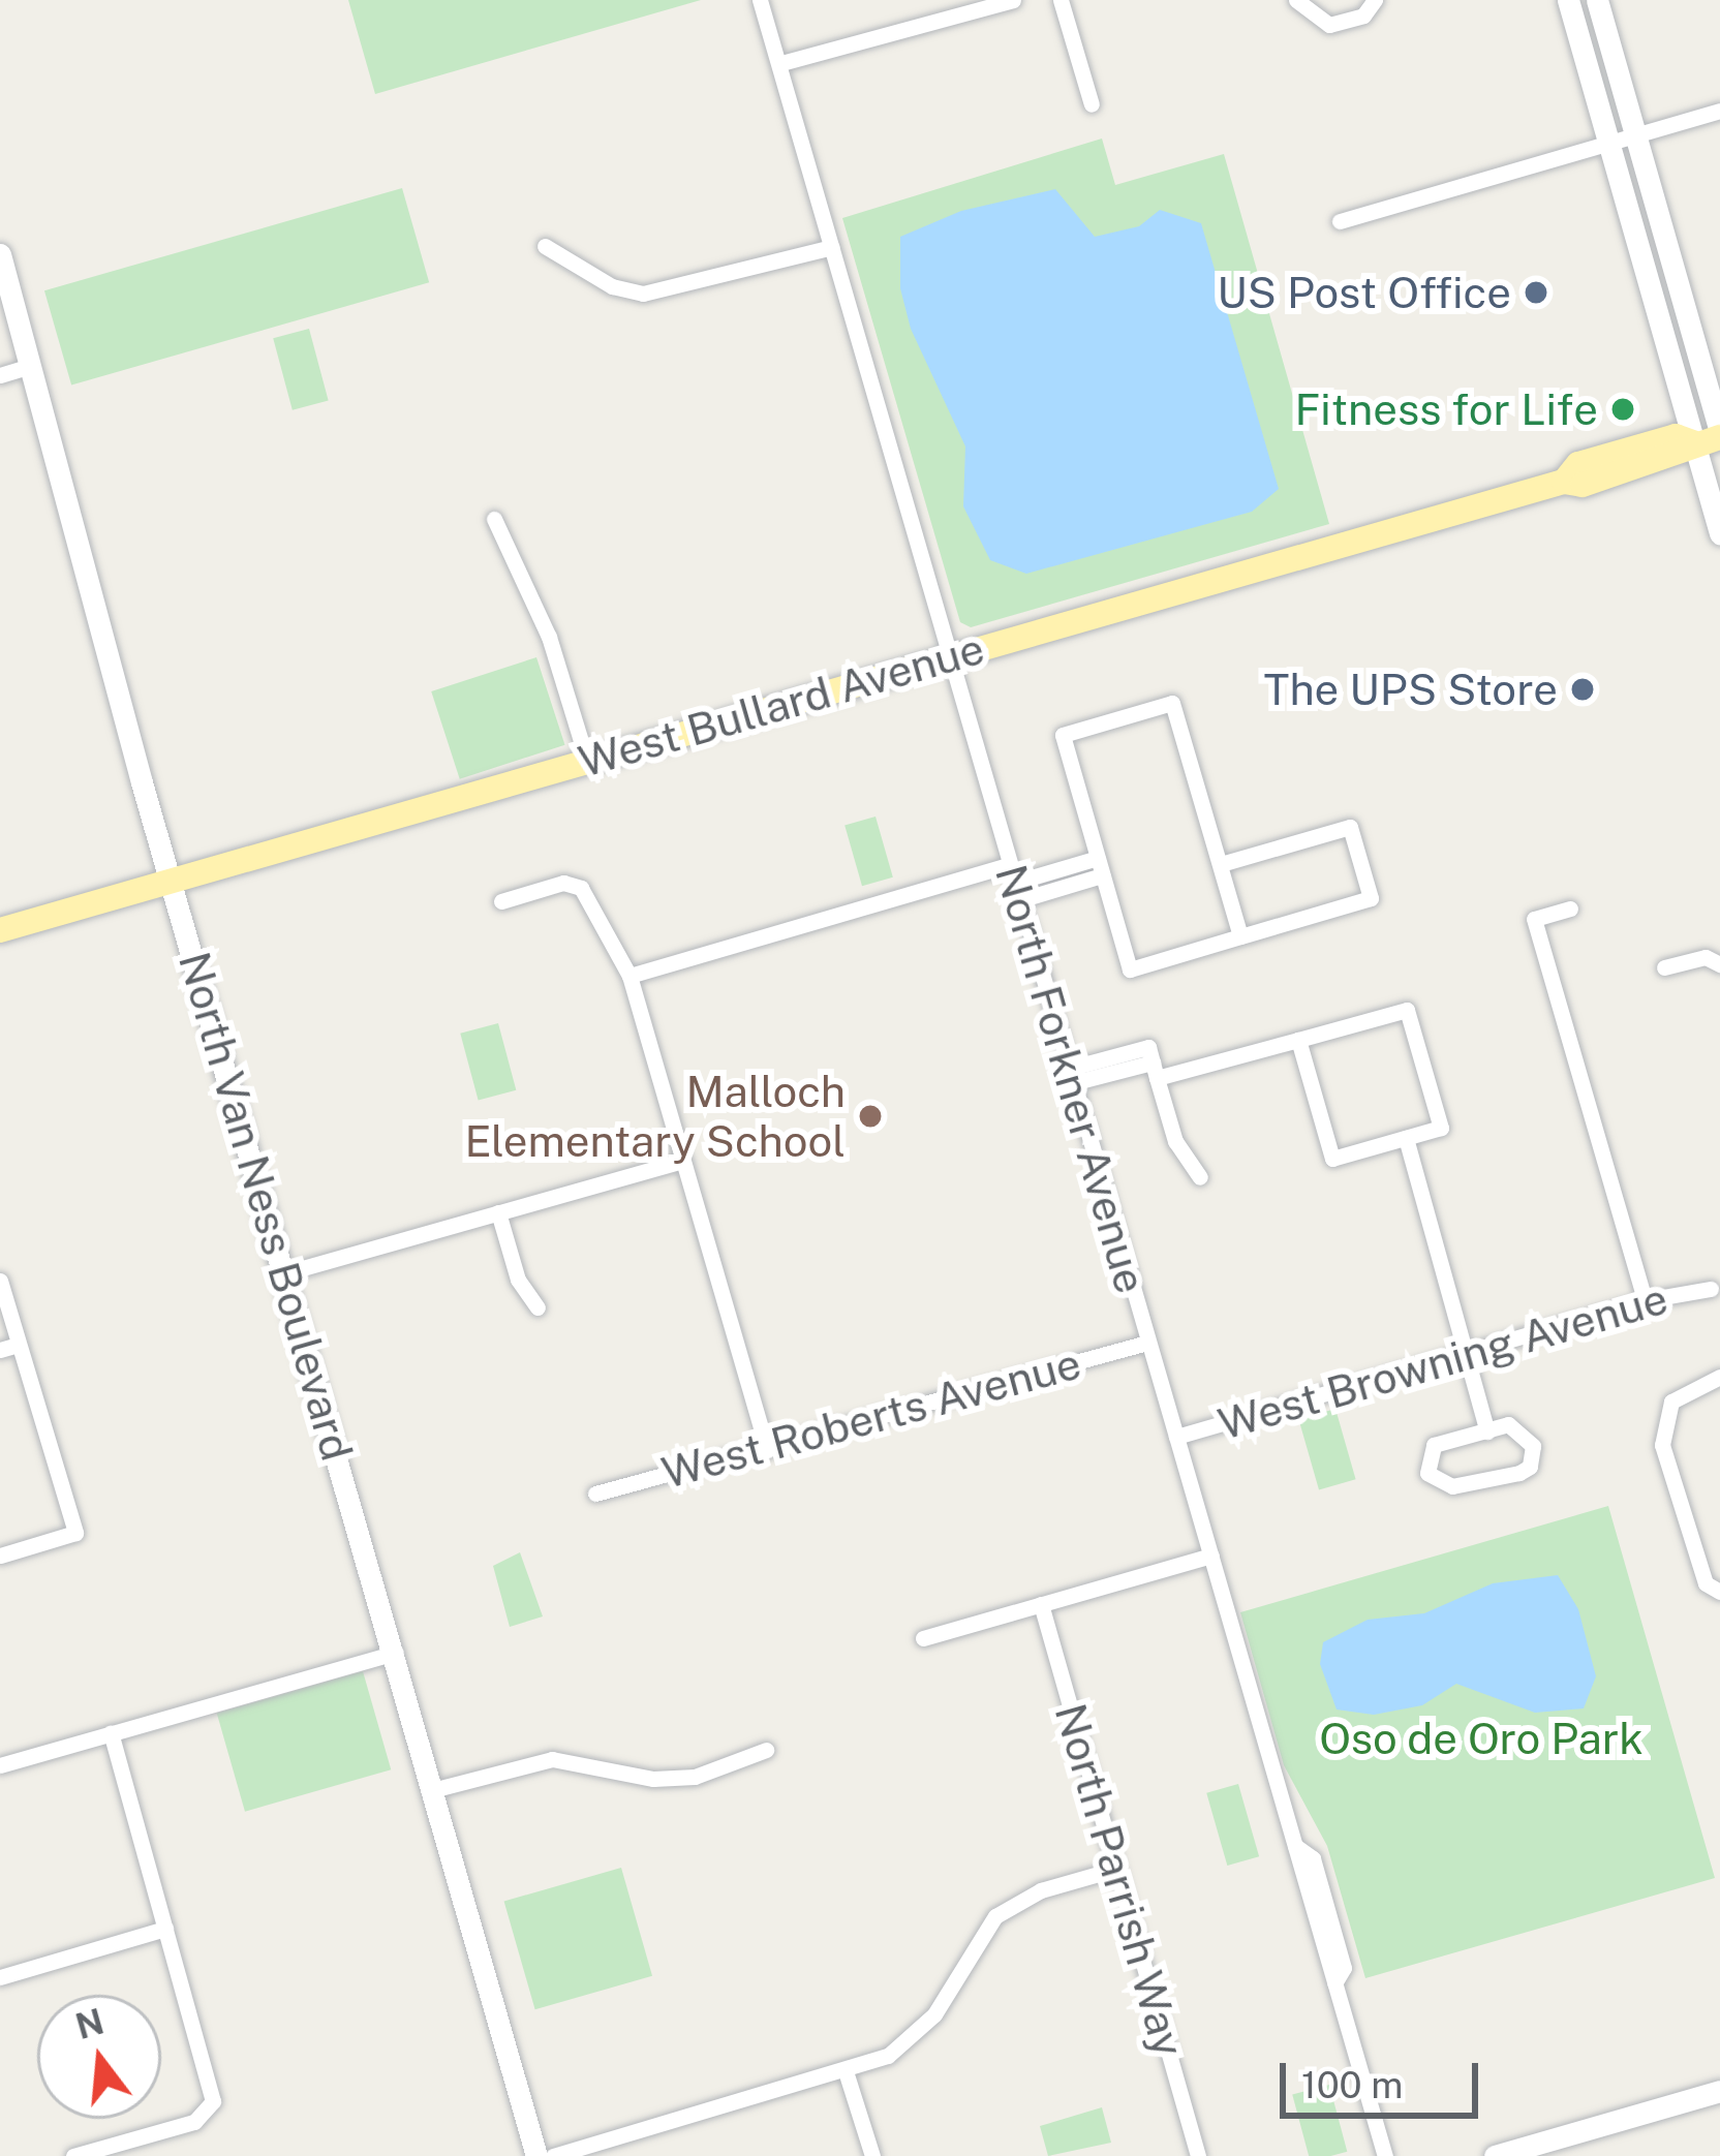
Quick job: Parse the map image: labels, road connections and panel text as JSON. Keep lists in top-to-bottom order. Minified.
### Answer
{"streets":{"main road":["West Bullard Avenue"],"street":["North Forkner Avenue","North Van Ness Boulevard","West Browning Avenue","West Roberts Avenue","North Parrish Way"]},"crossings":[["West Bullard Avenue","North Forkner Avenue"],["West Bullard Avenue","North Van Ness Boulevard"],["North Forkner Avenue","West Browning Avenue"],["North Forkner Avenue","West Roberts Avenue"]],"parks":["Oso de Oro Park"],"places":["US Post Office","Fitness for Life","The UPS Store","Malloch Elementary School"],"scale_bar":"100 m","north":"top"}
